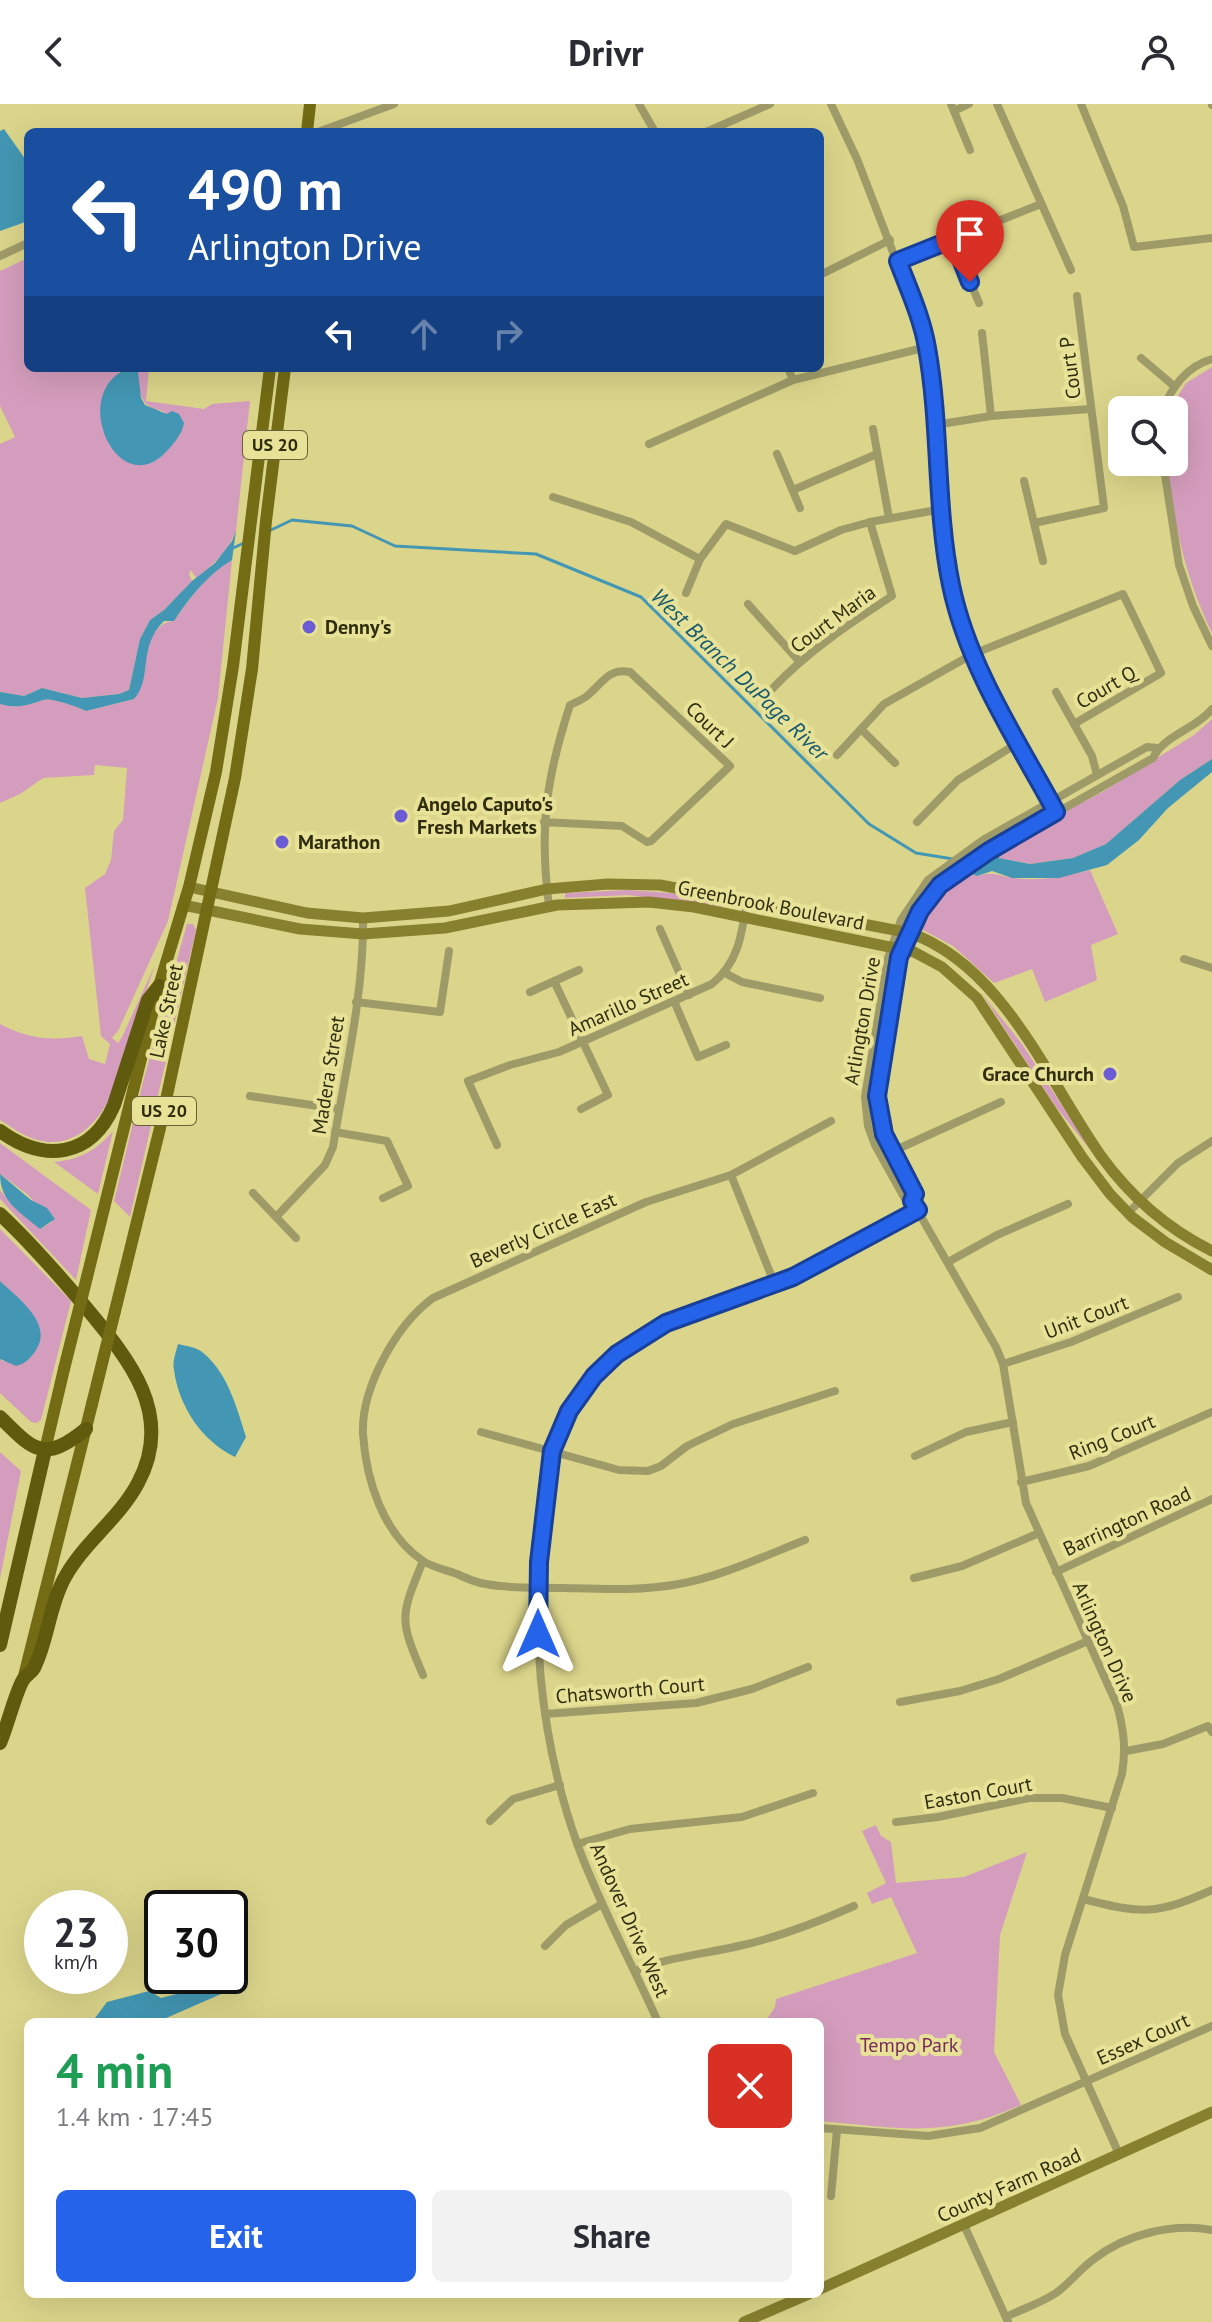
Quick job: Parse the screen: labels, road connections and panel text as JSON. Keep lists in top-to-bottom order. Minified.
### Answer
{"streets":{"highway":["US 20","Lake Street"],"main road":["Greenbrook Boulevard","County Farm Road"],"street":["Court P","Court Maria","Court Q","Court J","Amarillo Street","Arlington Drive","Madera Street","Beverly Circle East","Unit Court","Ring Court","Barrington Road","Chatsworth Court","Easton Court","Andover Drive West","Essex Court"]},"crossings":[["Greenbrook Boulevard","Lake Street"],["Greenbrook Boulevard","Arlington Drive"],["Greenbrook Boulevard","Madera Street"],["Arlington Drive","Unit Court"],["Arlington Drive","Ring Court"],["Arlington Drive","Barrington Road"],["Arlington Drive","Easton Court"],["Arlington Drive","Andover Drive West"],["Arlington Drive","Essex Court"],["Arlington Drive","County Farm Road"],["Chatsworth Court","Andover Drive West"]],"water":["West Branch DuPage River"],"parks":["Tempo Park"],"places":["Denny's","Angelo Caputo's Fresh Markets","Marathon","Grace Church"],"page":{"header":"Drivr","turn":["490 m","Arlington Drive"],"speed":"23 km/h","limit":"30","heading":["4 min","1.4 km · 17:45"],"buttons":["Exit","Share"]}}
